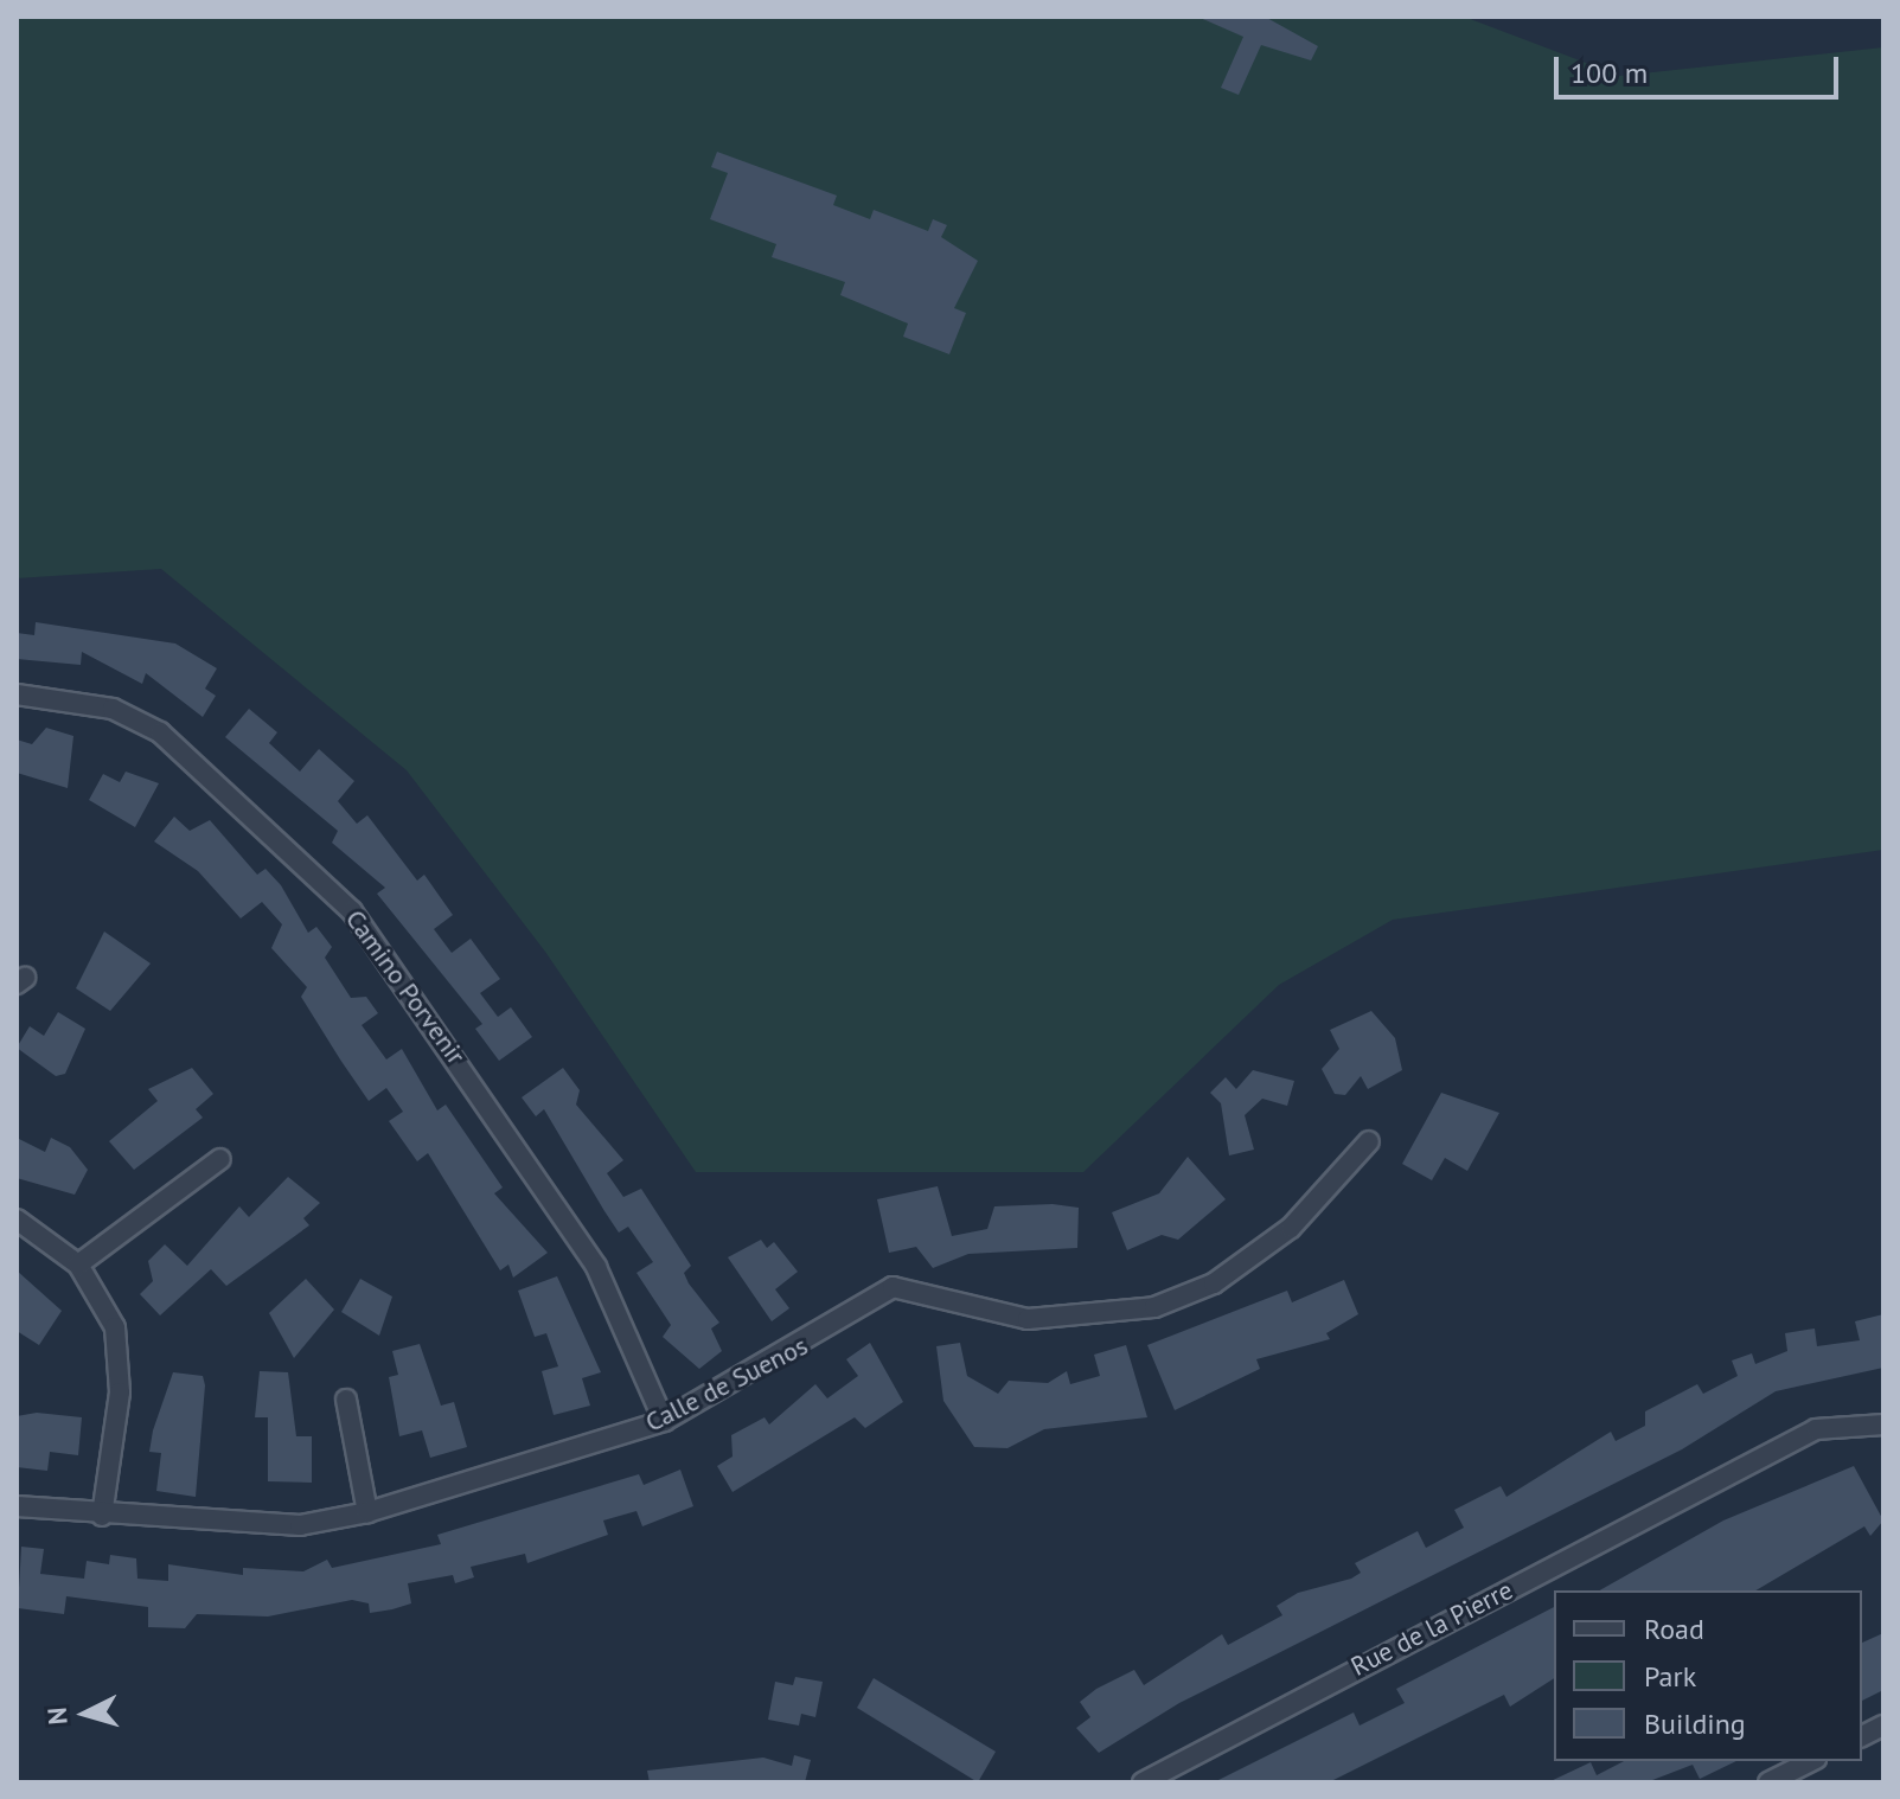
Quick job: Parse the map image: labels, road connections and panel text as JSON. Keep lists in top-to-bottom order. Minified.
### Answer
{"streets":{"street":["Camino Porvenir","Calle de Suenos","Rue de la Pierre"]},"crossings":[["Camino Porvenir","Calle de Suenos"]],"legend":["Road","Park","Building"],"scale_bar":"100 m","north":"left"}
